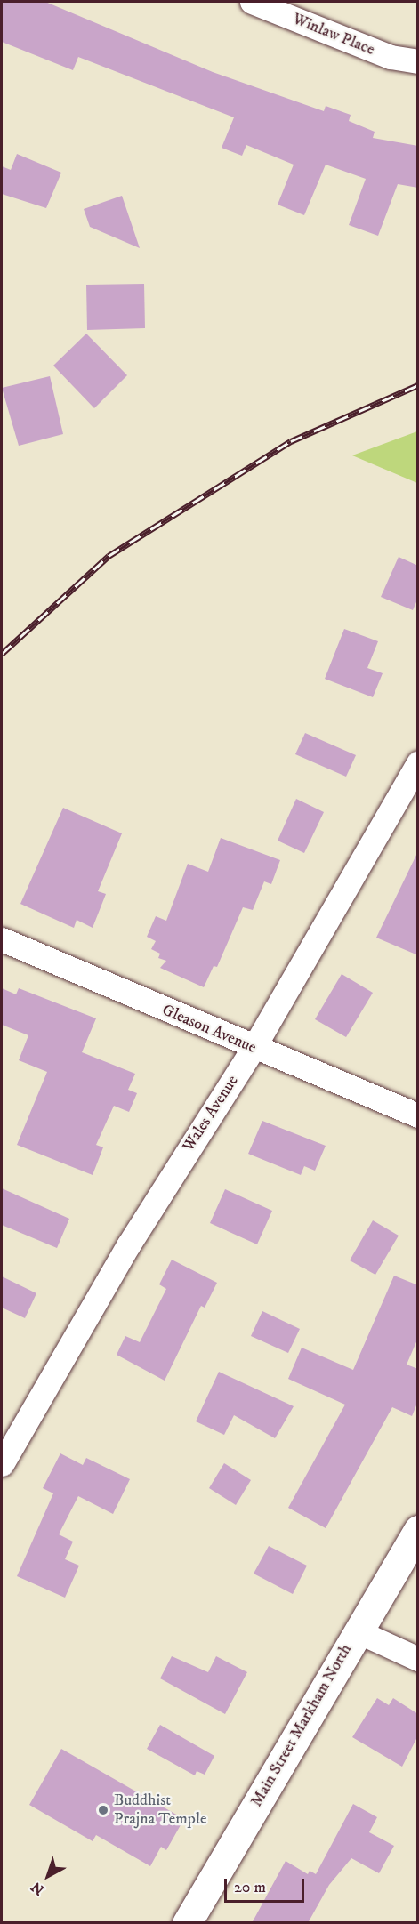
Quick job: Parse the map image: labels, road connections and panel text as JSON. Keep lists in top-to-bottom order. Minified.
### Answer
{"streets":{"main road":["Main Street Markham North"],"street":["Winlaw Place","Gleason Avenue","Wales Avenue"]},"crossings":[["Gleason Avenue","Wales Avenue"]],"places":["Buddhist Prajna Temple"],"scale_bar":"20 m","north":"bottom left"}
